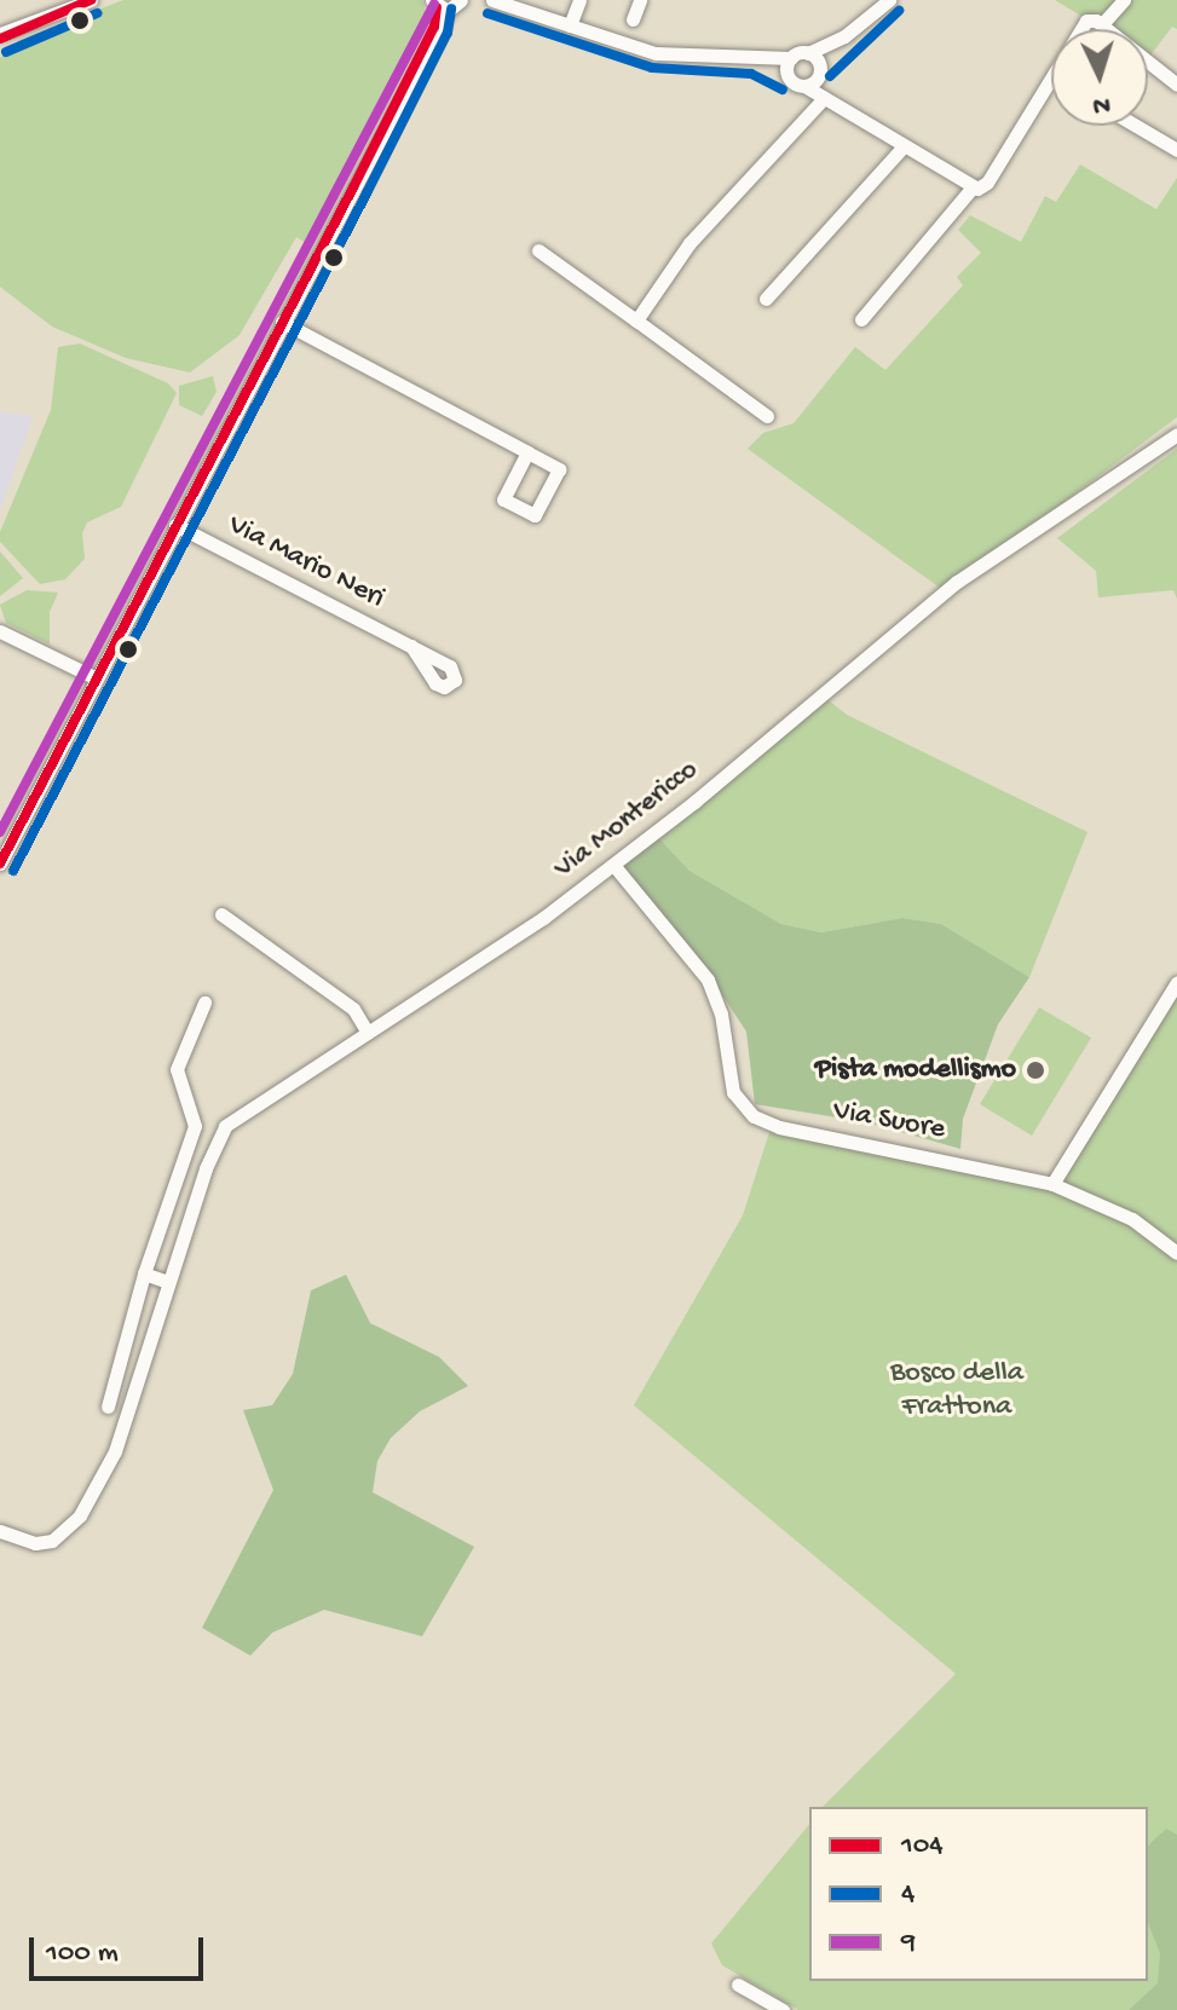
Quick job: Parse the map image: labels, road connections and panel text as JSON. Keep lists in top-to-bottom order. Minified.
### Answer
{"streets":{"street":["Via Mario Neri","Via Montericco","Via Suore"]},"crossings":[["Via Montericco","Via Suore"]],"parks":["Bosco della Frattona"],"places":["Pista modellismo"],"lines":["transit line 104","transit line 9","transit line 4"],"legend":["104","4","9"],"scale_bar":"100 m","north":"bottom"}
